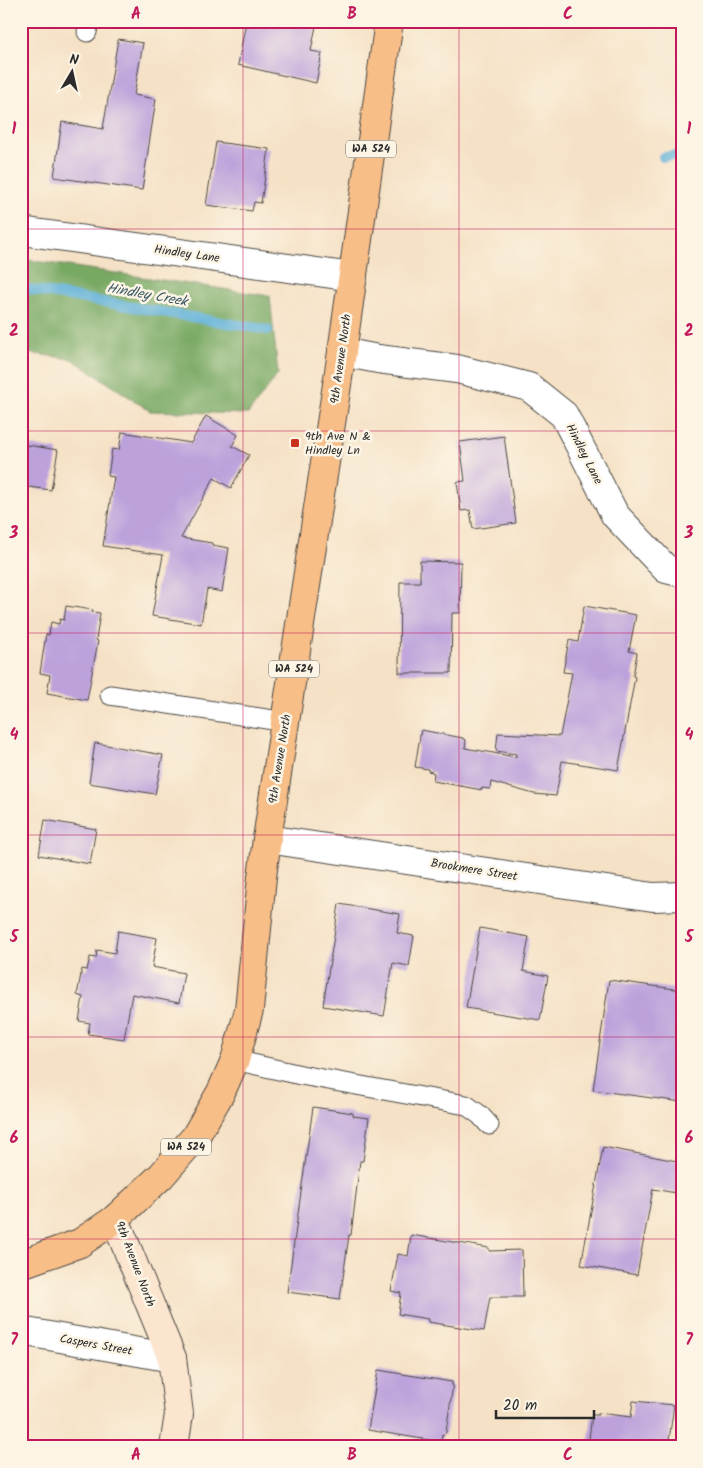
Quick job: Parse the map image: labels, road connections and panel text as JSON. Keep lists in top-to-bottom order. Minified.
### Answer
{"streets":{"main road":["WA 524","9th Avenue North"],"street":["Hindley Lane","Brookmere Street","Caspers Street"]},"crossings":[["WA 524","9th Avenue North"],["Hindley Lane","9th Avenue North"],["9th Avenue North","Brookmere Street"],["9th Avenue North","Caspers Street"]],"water":["Hindley Creek"],"places":{"transit":["9th Ave N & Hindley Ln"]},"scale_bar":"20 m","north":"top","grid":{"columns":["A","B","C"],"rows":["1","2","3","4","5","6","7"]}}
